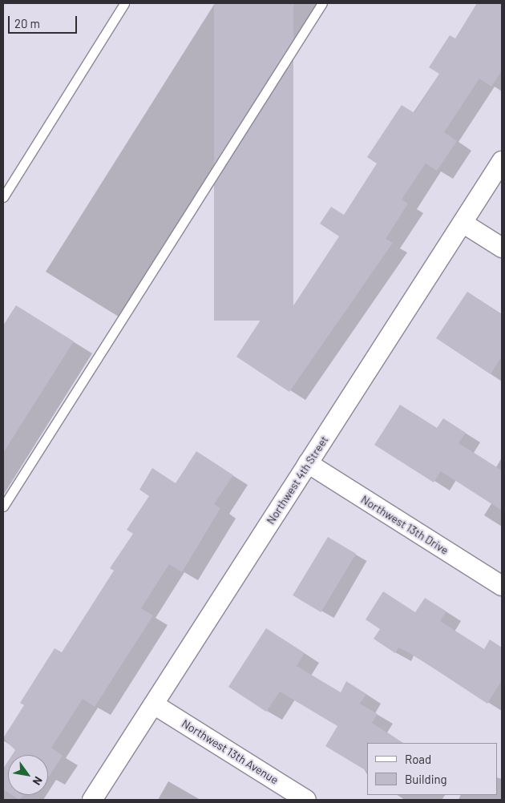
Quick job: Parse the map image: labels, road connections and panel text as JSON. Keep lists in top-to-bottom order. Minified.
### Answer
{"streets":{"street":["Northwest 4th Street","Northwest 13th Drive","Northwest 13th Avenue"]},"crossings":[["Northwest 4th Street","Northwest 13th Drive"],["Northwest 4th Street","Northwest 13th Avenue"]],"legend":["Road","Building"],"scale_bar":"20 m","north":"bottom right"}
